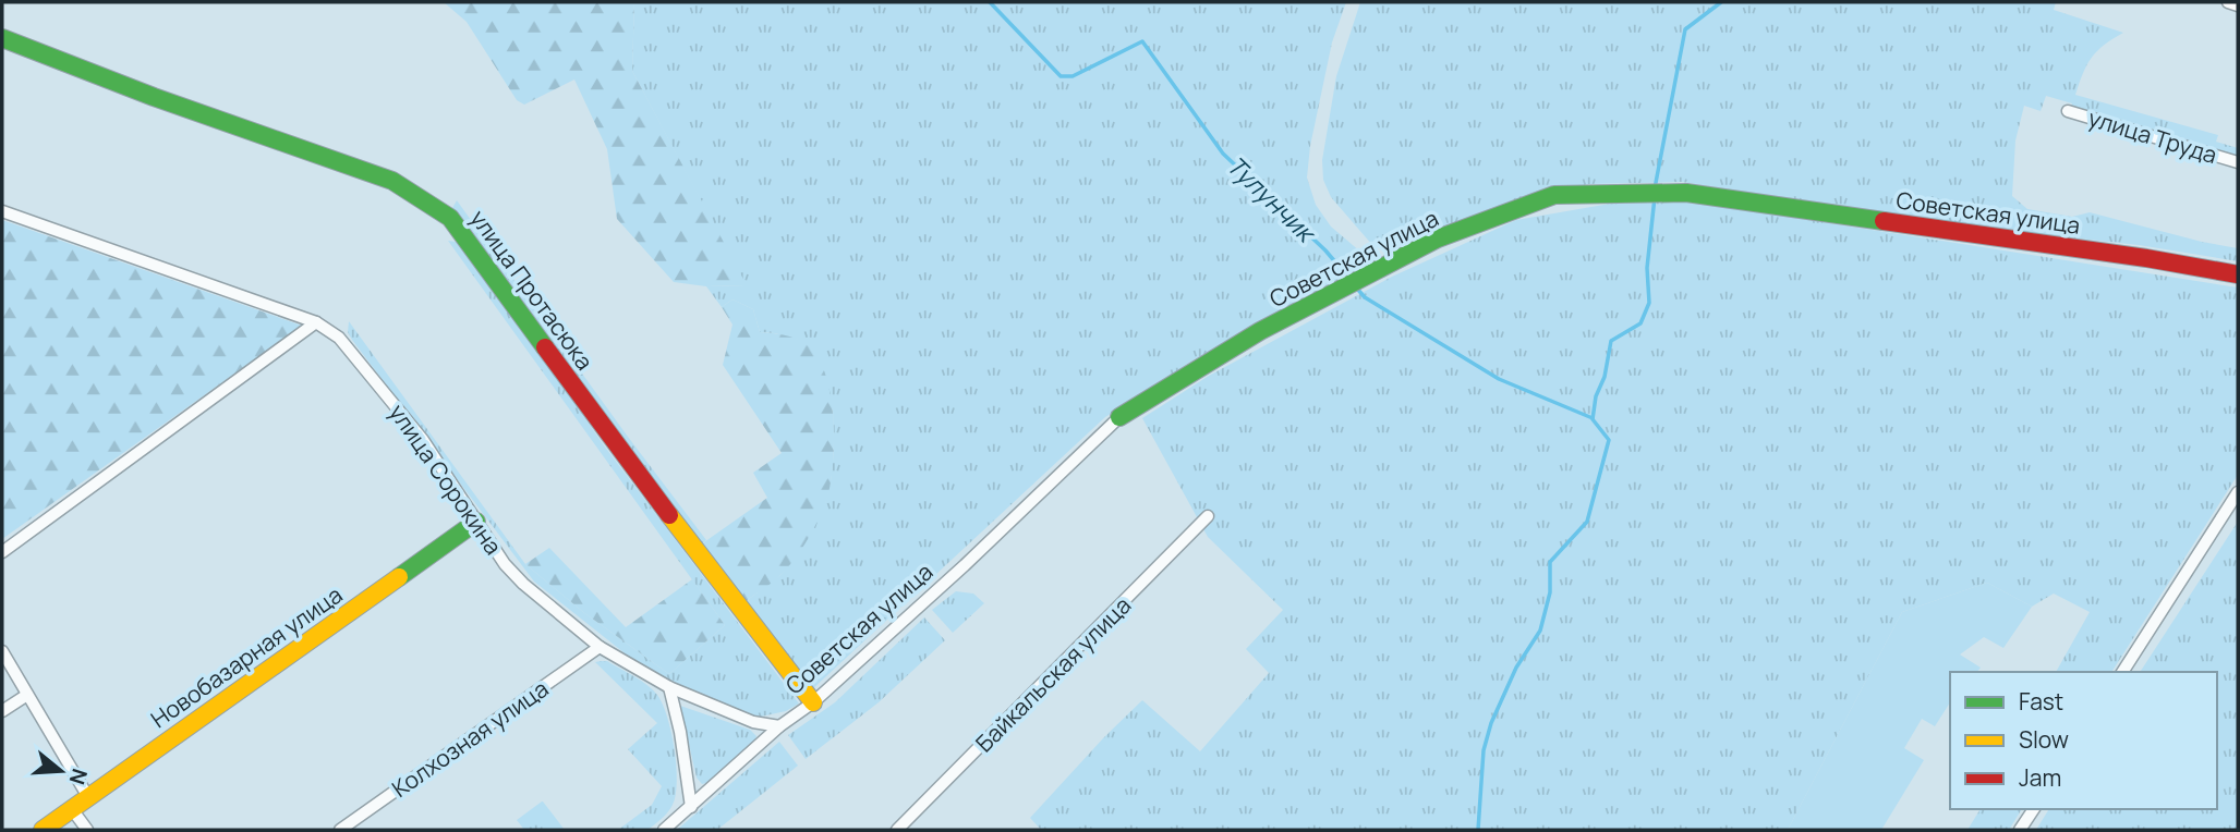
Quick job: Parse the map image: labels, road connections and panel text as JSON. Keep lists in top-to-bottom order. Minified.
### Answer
{"streets":{"street":["улица Труда","Советская улица","улица Протасюка","улица Сорокина","Новобазарная улица","Байкальская улица","Колхозная улица"]},"crossings":[["Советская улица","улица Протасюка"],["Советская улица","улица Сорокина"],["улица Сорокина","Новобазарная улица"],["улица Сорокина","Колхозная улица"]],"water":["Тулунчик"],"legend":["Fast","Slow","Jam"],"north":"right"}
